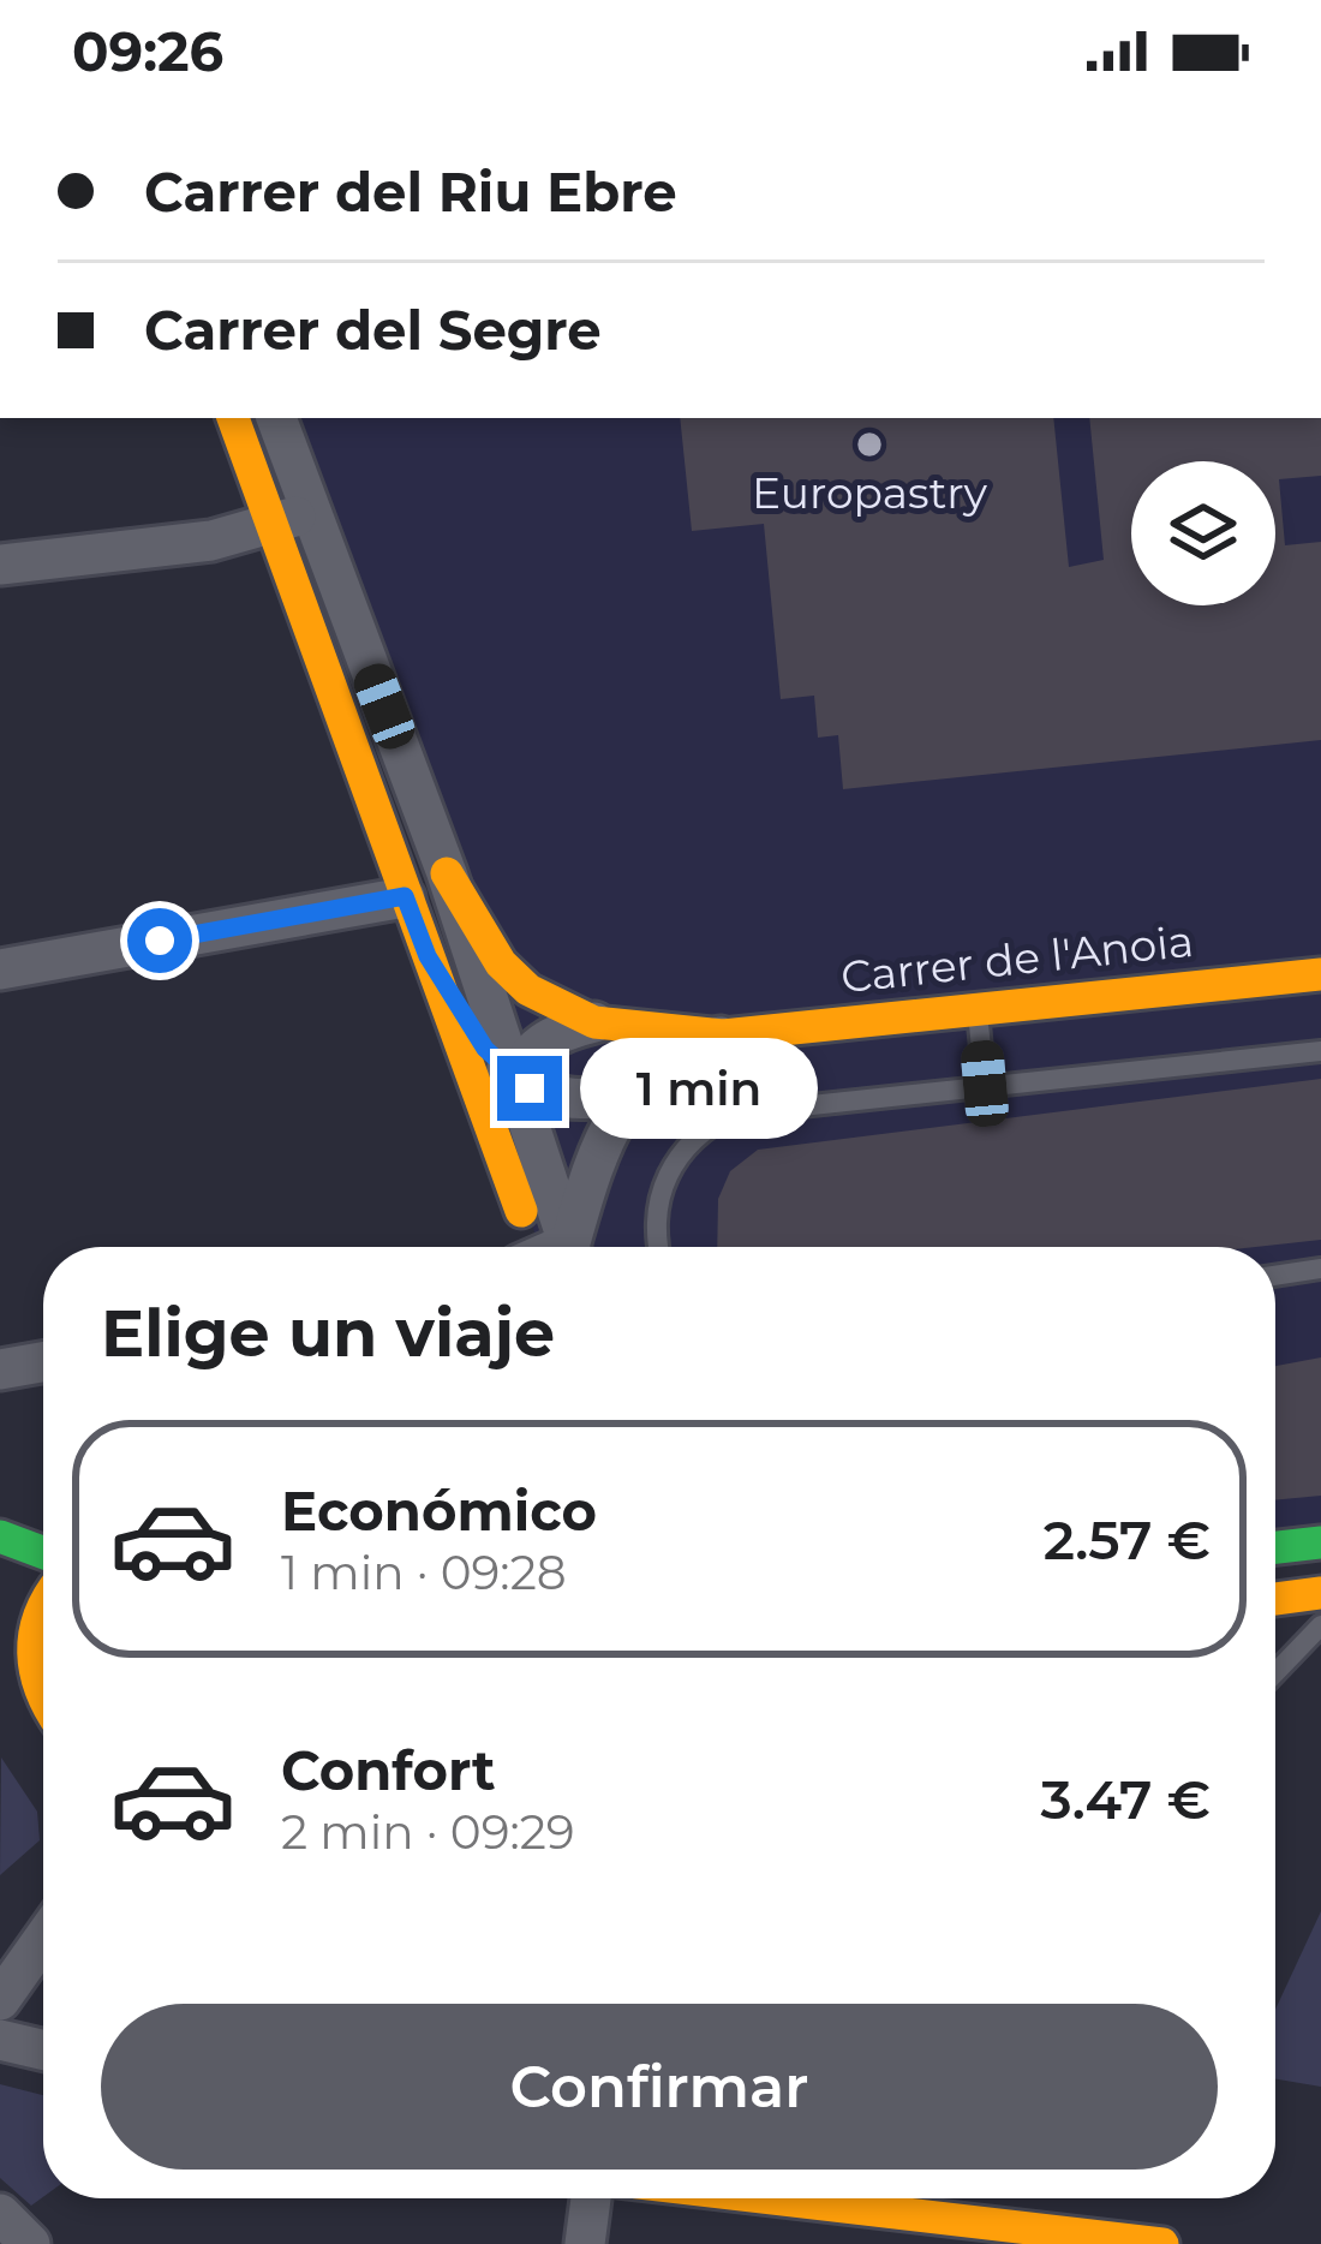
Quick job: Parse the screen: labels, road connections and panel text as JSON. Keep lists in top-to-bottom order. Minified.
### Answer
{"streets":{"street":["Carrer de l'Anoia"]},"places":["Europastry"],"page":{"status":"09:26","banner":["Carrer del Riu Ebre","Carrer del Segre"],"bubble":"1 min","heading":"Elige un viaje","list":[{"name":"Económico","note":"1 min · 09:28","value":"2.57 €"},{"name":"Confort","note":"2 min · 09:29","value":"3.47 €"}],"buttons":"Confirmar"}}
